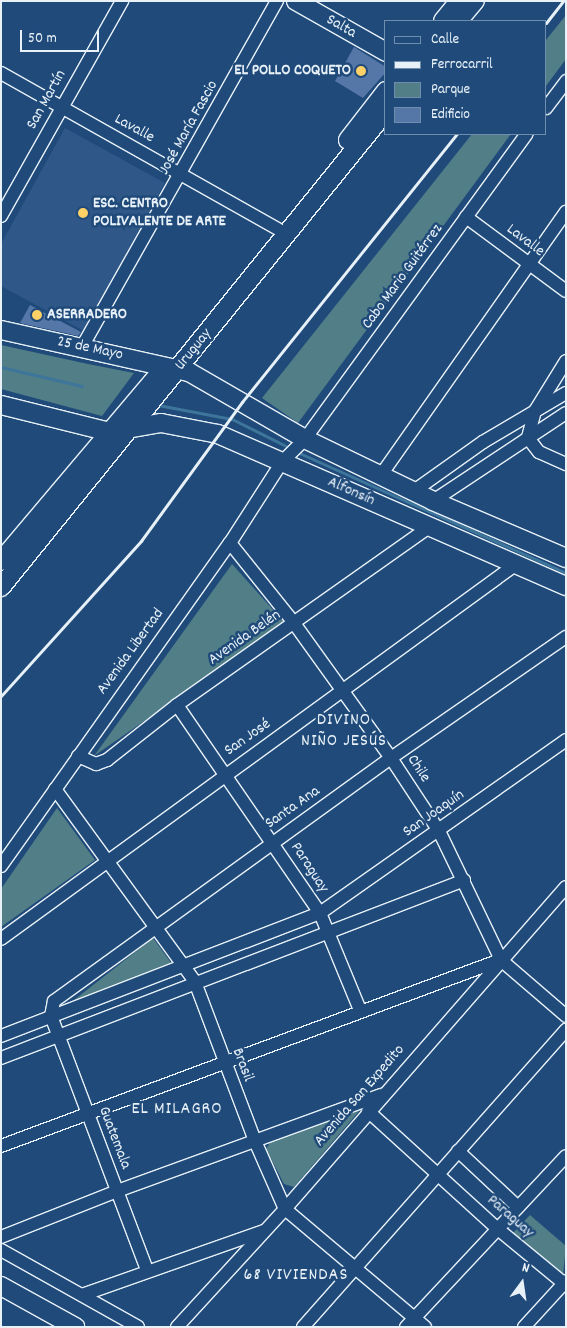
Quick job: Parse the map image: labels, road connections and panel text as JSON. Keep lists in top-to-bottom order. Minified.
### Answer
{"streets":{"street":["Salta","San Martín","José María Fascio","Lavalle","Cabo Mario Guitérrez","25 de Mayo","Uruguay","Alfonsín","Avenida Belén","Avenida Libertad","San José","Chile","Santa Ana","San Joaquín","Paraguay","Brasil","Avenida San Expedito","Guatemala"]},"crossings":[["San Martín","Lavalle"],["José María Fascio","Lavalle"],["José María Fascio","25 de Mayo"],["Lavalle","Cabo Mario Guitérrez"],["Lavalle","Uruguay"],["Cabo Mario Guitérrez","Alfonsín"],["Cabo Mario Guitérrez","Avenida Libertad"],["25 de Mayo","Uruguay"],["25 de Mayo","Alfonsín"],["Uruguay","Alfonsín"],["Alfonsín","Avenida Belén"],["Alfonsín","Avenida Libertad"],["Alfonsín","San José"],["Avenida Belén","Avenida Libertad"],["Avenida Belén","Chile"],["Avenida Belén","Paraguay"],["Avenida Libertad","Chile"],["Avenida Libertad","Brasil"],["San José","Chile"],["San José","Paraguay"],["San José","Brasil"],["Chile","Santa Ana"],["Chile","San Joaquín"],["Chile","Avenida San Expedito"],["Santa Ana","San Joaquín"],["Santa Ana","Paraguay"],["Santa Ana","Brasil"],["Santa Ana","Guatemala"],["San Joaquín","Paraguay"],["San Joaquín","Brasil"],["San Joaquín","Guatemala"],["Paraguay","Avenida San Expedito"],["Brasil","Avenida San Expedito"]],"districts":["DIVINO NIÑO JESÚS","EL MILAGRO","68 VIVIENDAS"],"places":["EL POLLO COQUETO","ESC. CENTRO POLIVALENTE DE ARTE","ASERRADERO"],"legend":["Calle","Ferrocarril","Parque","Edificio"],"scale_bar":"50 m","north":"top"}
